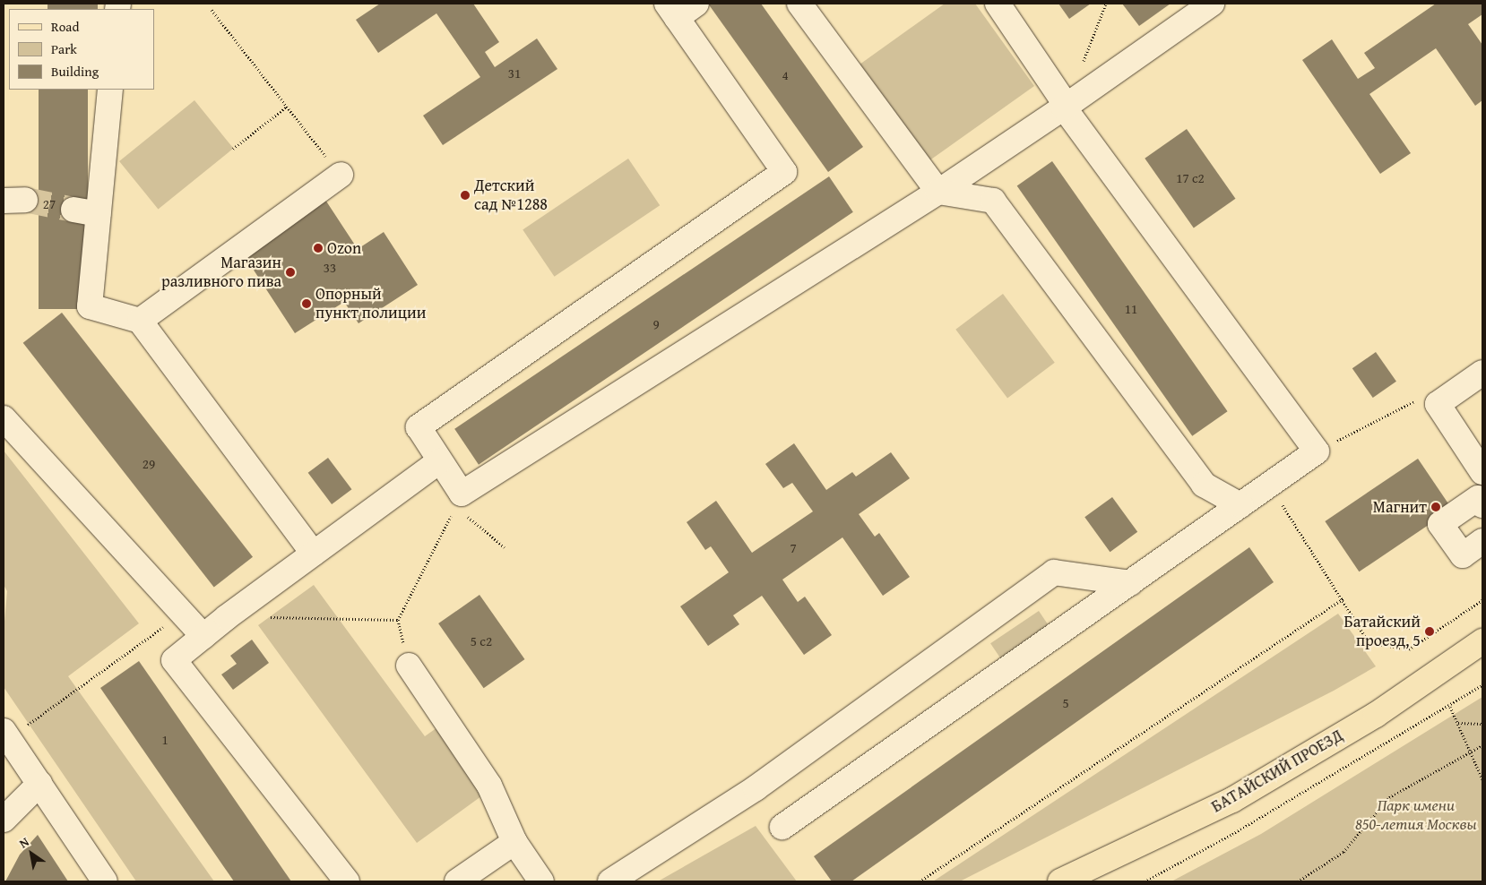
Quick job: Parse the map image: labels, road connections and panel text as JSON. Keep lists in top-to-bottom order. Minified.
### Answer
{"streets":{"main road":["БАТАЙСКИЙ ПРОЕЗД"]},"parks":["Парк имени 850-летия Москвы"],"places":["Детский сад №1288","Ozon","Магазин разливного пива","Опорный пункт полиции","Магнит","Батайский проезд, 5"],"house_numbers":["31","4","17 с2","27","33","11","9","29","7","5 с2","5","1"],"legend":["Road","Park","Building"],"north":"top left"}
